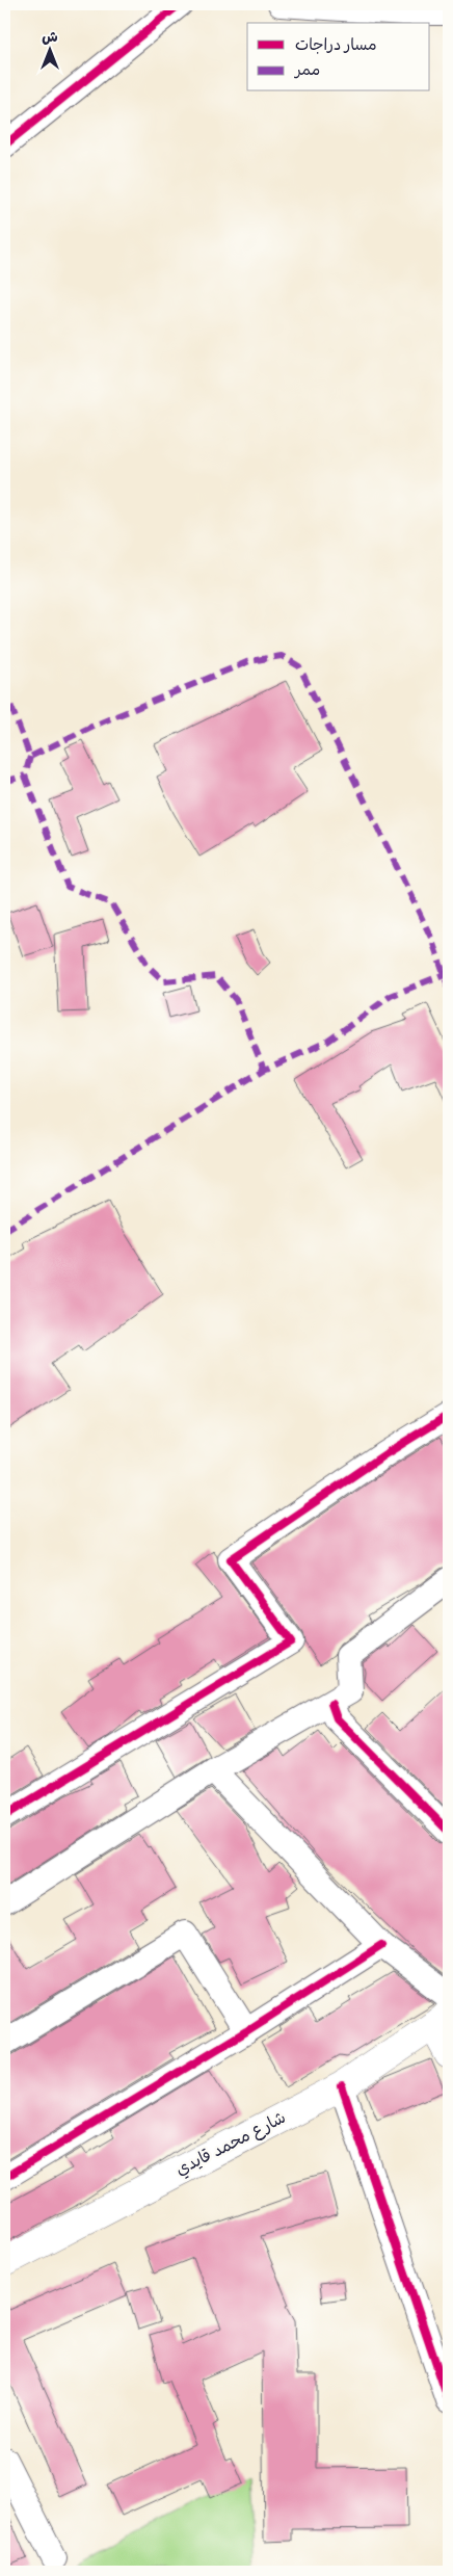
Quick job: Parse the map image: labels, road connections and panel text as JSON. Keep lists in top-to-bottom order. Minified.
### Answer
{"streets":{"main road":["شارع محمد قايدي"]},"legend":["مسار دراجات","ممر"],"north":"top"}
